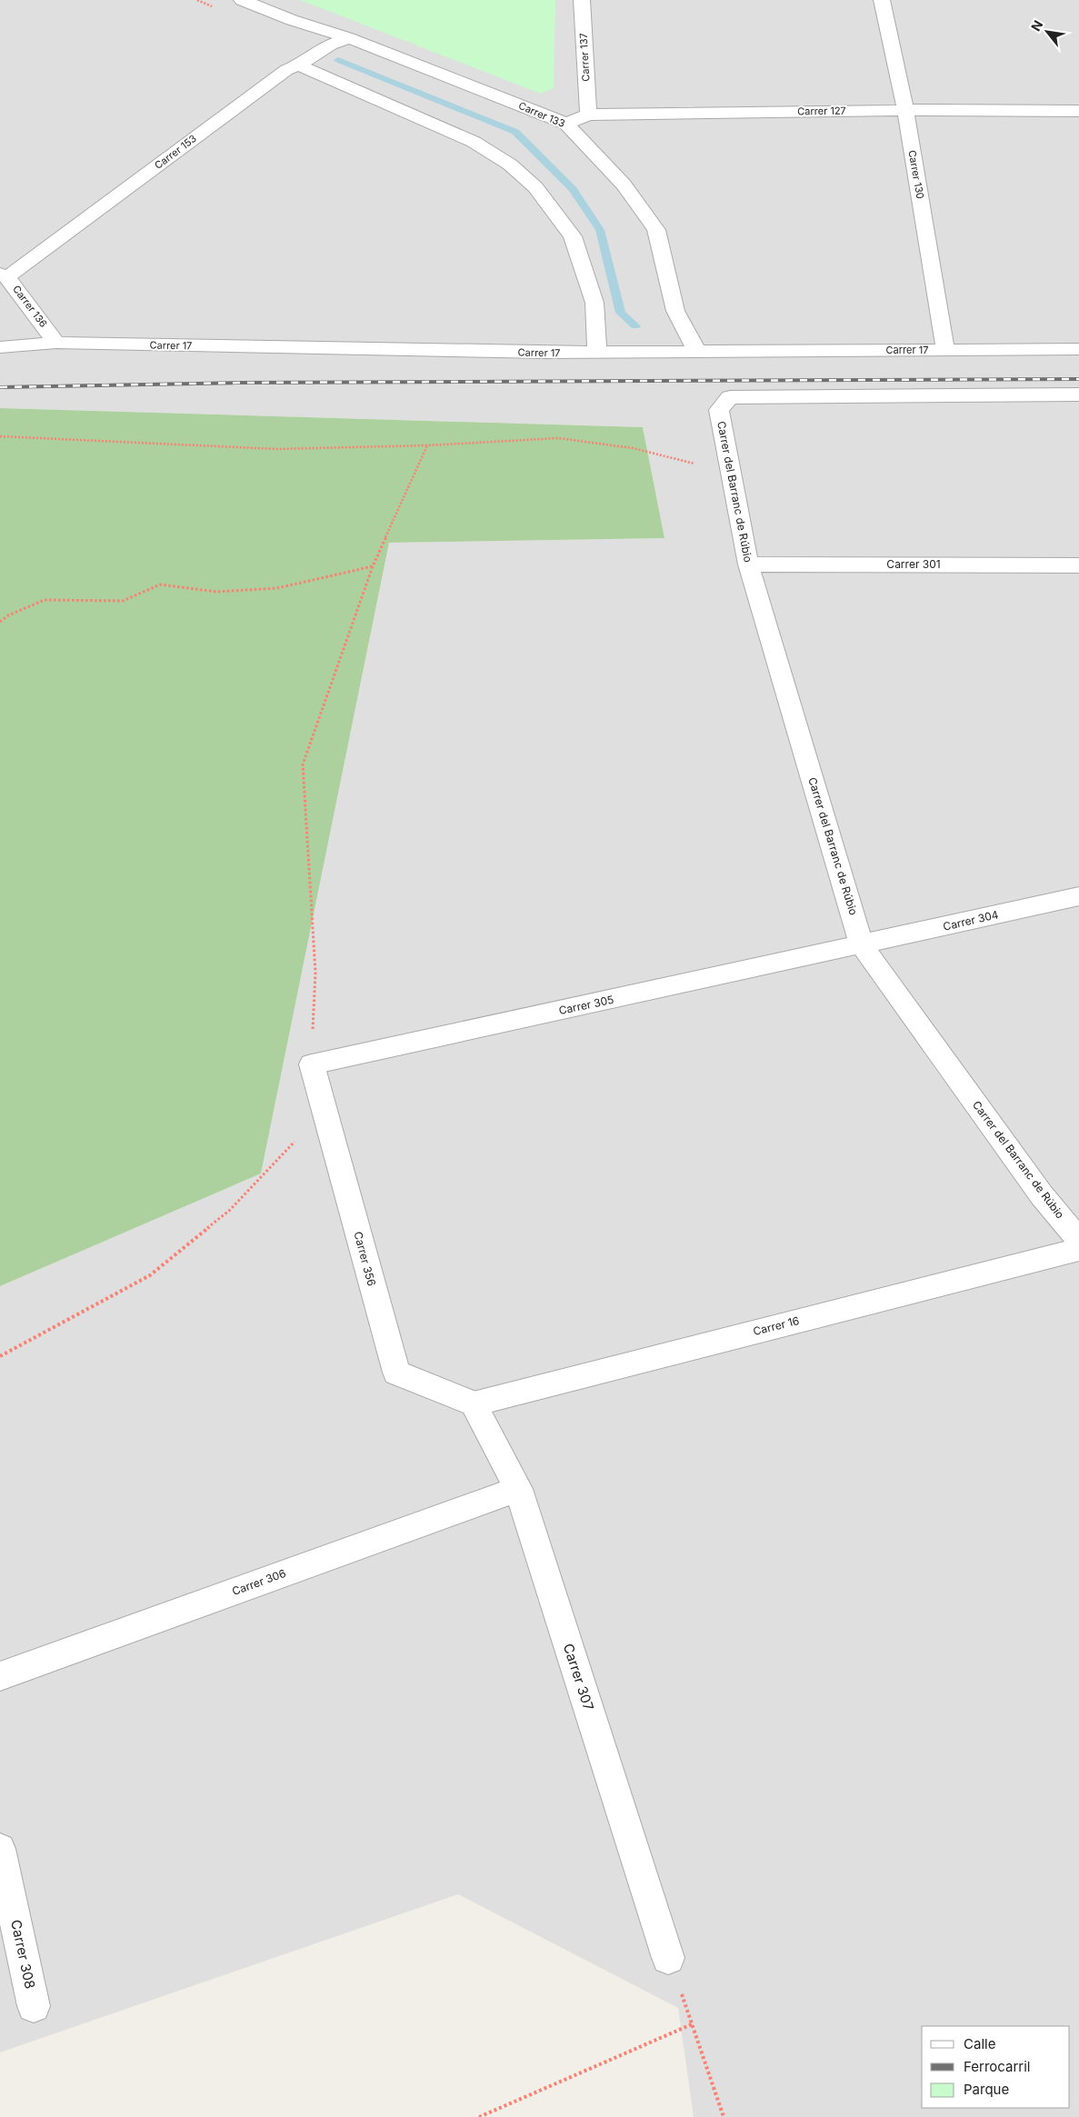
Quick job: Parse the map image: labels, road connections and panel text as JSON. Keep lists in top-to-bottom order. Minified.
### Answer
{"streets":{"street":["Carrer 137","Carrer 127","Carrer 133","Carrer 153","Carrer 130","Carrer 136","Carrer 17","Carrer del Barranc de Rúbio","Carrer 301","Carrer 304","Carrer 305","Carrer 356","Carrer 16","Carrer 306","Carrer 307","Carrer 308"]},"crossings":[["Carrer 137","Carrer 127"],["Carrer 127","Carrer 133"],["Carrer 127","Carrer 130"],["Carrer 133","Carrer 153"],["Carrer 133","Carrer 17"],["Carrer 153","Carrer 136"],["Carrer 130","Carrer 17"],["Carrer 136","Carrer 17"],["Carrer del Barranc de Rúbio","Carrer 301"],["Carrer del Barranc de Rúbio","Carrer 304"],["Carrer del Barranc de Rúbio","Carrer 305"],["Carrer 304","Carrer 305"],["Carrer 305","Carrer 356"],["Carrer 356","Carrer 16"],["Carrer 356","Carrer 307"],["Carrer 16","Carrer 307"],["Carrer 306","Carrer 307"]],"legend":["Calle","Ferrocarril","Parque"],"north":"top left"}
